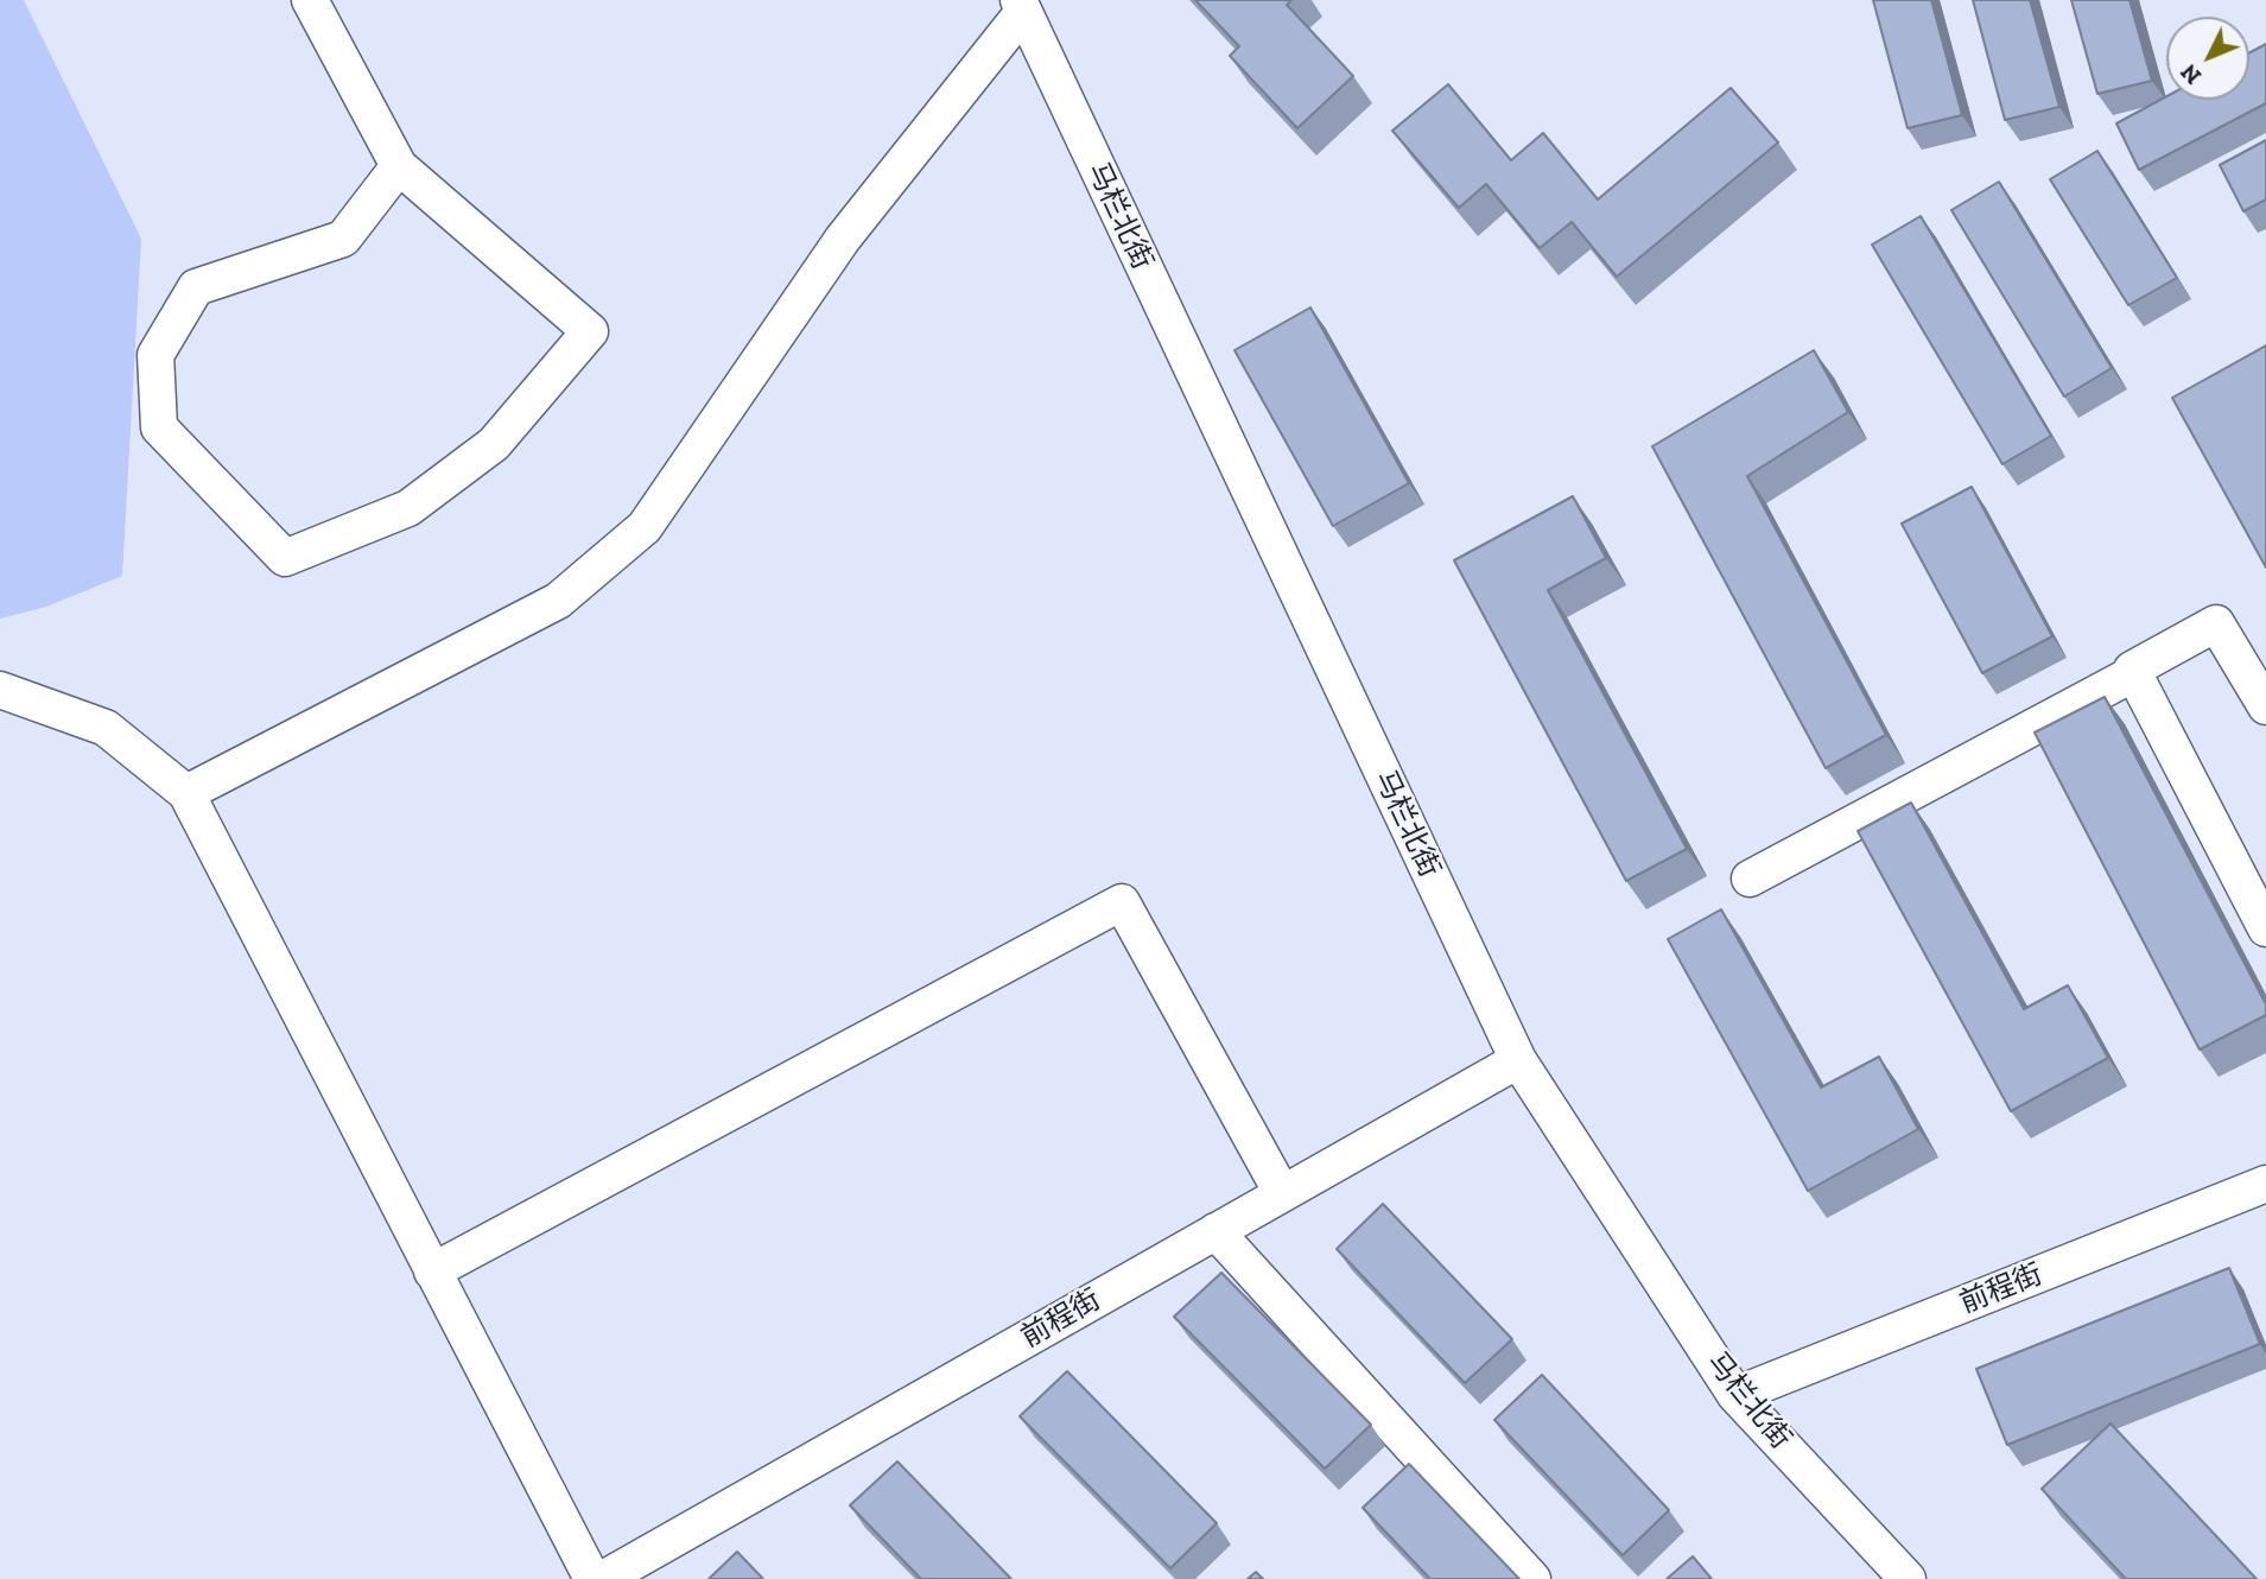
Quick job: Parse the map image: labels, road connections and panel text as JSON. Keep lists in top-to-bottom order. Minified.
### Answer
{"streets":{"street":["马栏北街","前程街"]},"crossings":[["马栏北街","前程街"]],"north":"bottom left"}
